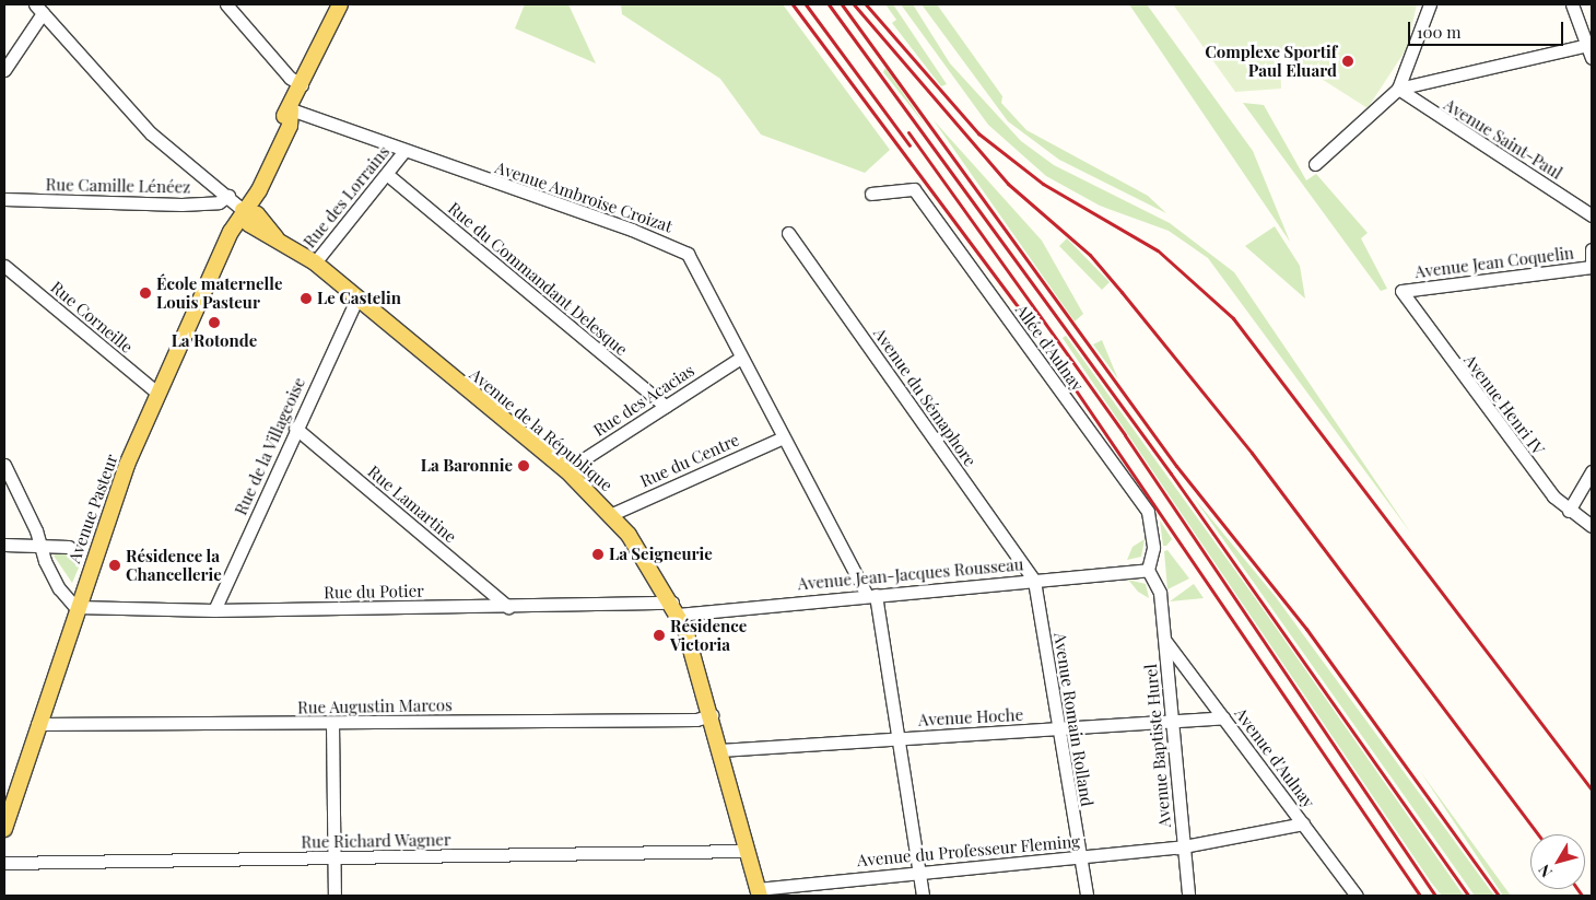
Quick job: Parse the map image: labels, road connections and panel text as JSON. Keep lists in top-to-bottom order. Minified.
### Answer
{"streets":{"main road":["Avenue de la République","Avenue Pasteur"],"street":["Avenue Saint-Paul","Rue Camille Lénéez","Rue des Lorrains","Avenue Ambroise Croizat","Avenue Jean Coquelin","Rue du Commandant Delesque","Rue Corneille","Allée d'Aulnay","Avenue du Sémaphore","Rue des Acacias","Avenue Henri IV","Rue de la Villageoise","Rue du Centre","Rue Lamartine","Avenue Jean-Jacques Rousseau","Rue du Potier","Rue Augustin Marcos","Avenue Hoche","Avenue Romain Rolland","Avenue Baptiste Hurel","Avenue d'Aulnay","Rue Richard Wagner","Avenue du Professeur Fleming"]},"crossings":[["Rue des Lorrains","Avenue Ambroise Croizat"],["Rue des Lorrains","Rue du Commandant Delesque"],["Rue des Lorrains","Avenue de la République"],["Avenue Ambroise Croizat","Rue des Acacias"],["Avenue Ambroise Croizat","Rue du Centre"],["Avenue Ambroise Croizat","Avenue Pasteur"],["Avenue Ambroise Croizat","Avenue Jean-Jacques Rousseau"],["Avenue Ambroise Croizat","Avenue Hoche"],["Avenue Ambroise Croizat","Avenue du Professeur Fleming"],["Avenue Jean Coquelin","Avenue Henri IV"],["Rue du Commandant Delesque","Rue des Acacias"],["Rue Corneille","Avenue Pasteur"],["Allée d'Aulnay","Avenue Jean-Jacques Rousseau"],["Allée d'Aulnay","Avenue Baptiste Hurel"],["Avenue du Sémaphore","Avenue Jean-Jacques Rousseau"],["Avenue du Sémaphore","Avenue Romain Rolland"],["Rue des Acacias","Avenue de la République"],["Avenue de la République","Rue de la Villageoise"],["Avenue de la République","Rue du Centre"],["Avenue de la République","Avenue Pasteur"],["Avenue de la République","Avenue Jean-Jacques Rousseau"],["Avenue de la République","Rue du Potier"],["Avenue de la République","Rue Augustin Marcos"],["Avenue de la République","Avenue Hoche"],["Avenue de la République","Rue Richard Wagner"],["Avenue de la République","Avenue du Professeur Fleming"],["Rue de la Villageoise","Rue Lamartine"],["Rue de la Villageoise","Rue du Potier"],["Rue Lamartine","Rue du Potier"],["Avenue Pasteur","Rue du Potier"],["Avenue Pasteur","Rue Augustin Marcos"],["Avenue Jean-Jacques Rousseau","Rue du Potier"],["Avenue Jean-Jacques Rousseau","Avenue Romain Rolland"],["Avenue Jean-Jacques Rousseau","Avenue Baptiste Hurel"],["Avenue Hoche","Avenue Romain Rolland"],["Avenue Hoche","Avenue Baptiste Hurel"],["Avenue Hoche","Avenue d'Aulnay"],["Avenue Romain Rolland","Avenue du Professeur Fleming"],["Avenue Baptiste Hurel","Avenue d'Aulnay"],["Avenue Baptiste Hurel","Avenue du Professeur Fleming"],["Avenue d'Aulnay","Avenue du Professeur Fleming"]],"places":["Complexe Sportif Paul Eluard","École maternelle Louis Pasteur","Le Castelin","La Rotonde","La Baronnie","La Seigneurie","Résidence la Chancellerie","Résidence Victoria"],"scale_bar":"100 m","north":"bottom left"}
